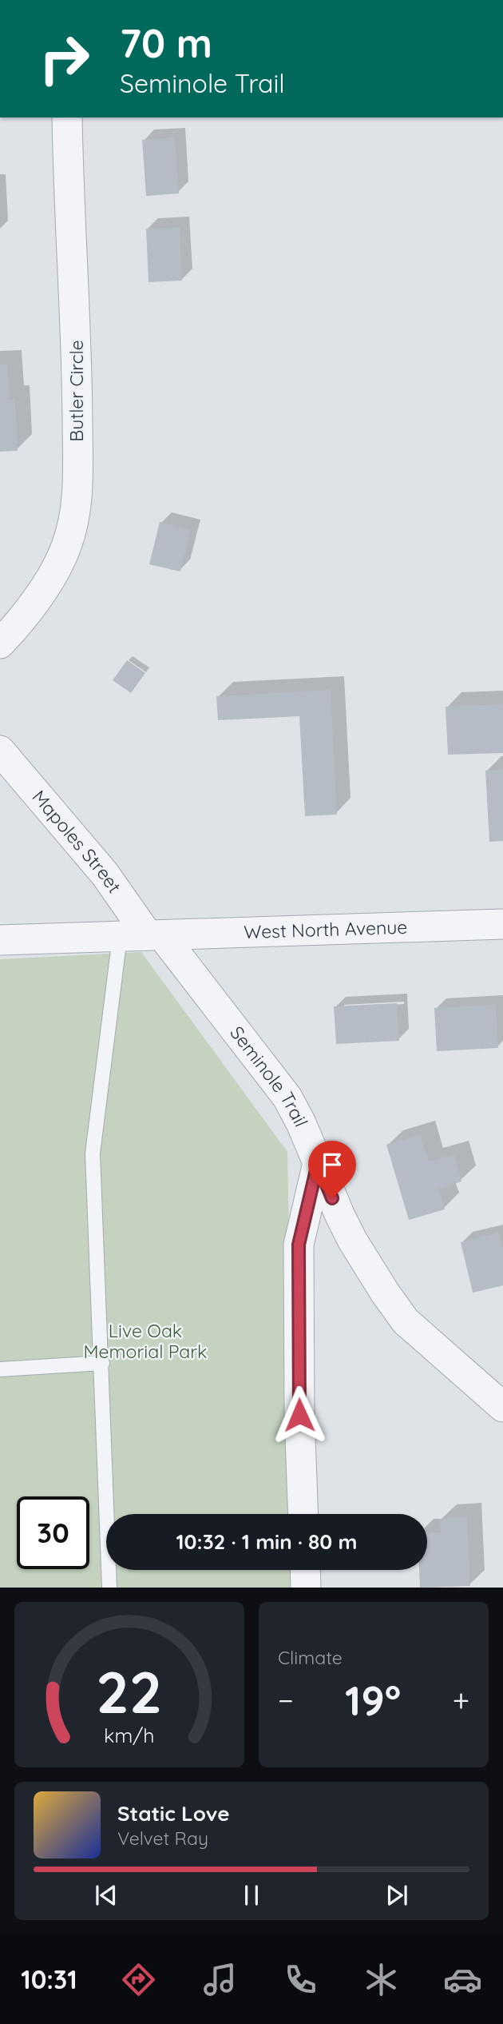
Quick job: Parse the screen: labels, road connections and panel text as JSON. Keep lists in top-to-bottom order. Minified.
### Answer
{"streets":{"street":["Butler Circle","Mapoles Street","West North Avenue","Seminole Trail"]},"crossings":[["Mapoles Street","West North Avenue"],["Mapoles Street","Seminole Trail"],["West North Avenue","Seminole Trail"]],"parks":["Live Oak Memorial Park"],"page":{"turn":["70 m","Seminole Trail"],"limit":"30","trip":"10:32 · 1 min · 80 m","tile":"Climate","heat":["−","19°","+"],"song":["Static Love","Velvet Ray"],"tabs":"10:31","gauge":["22","km/h"]}}
